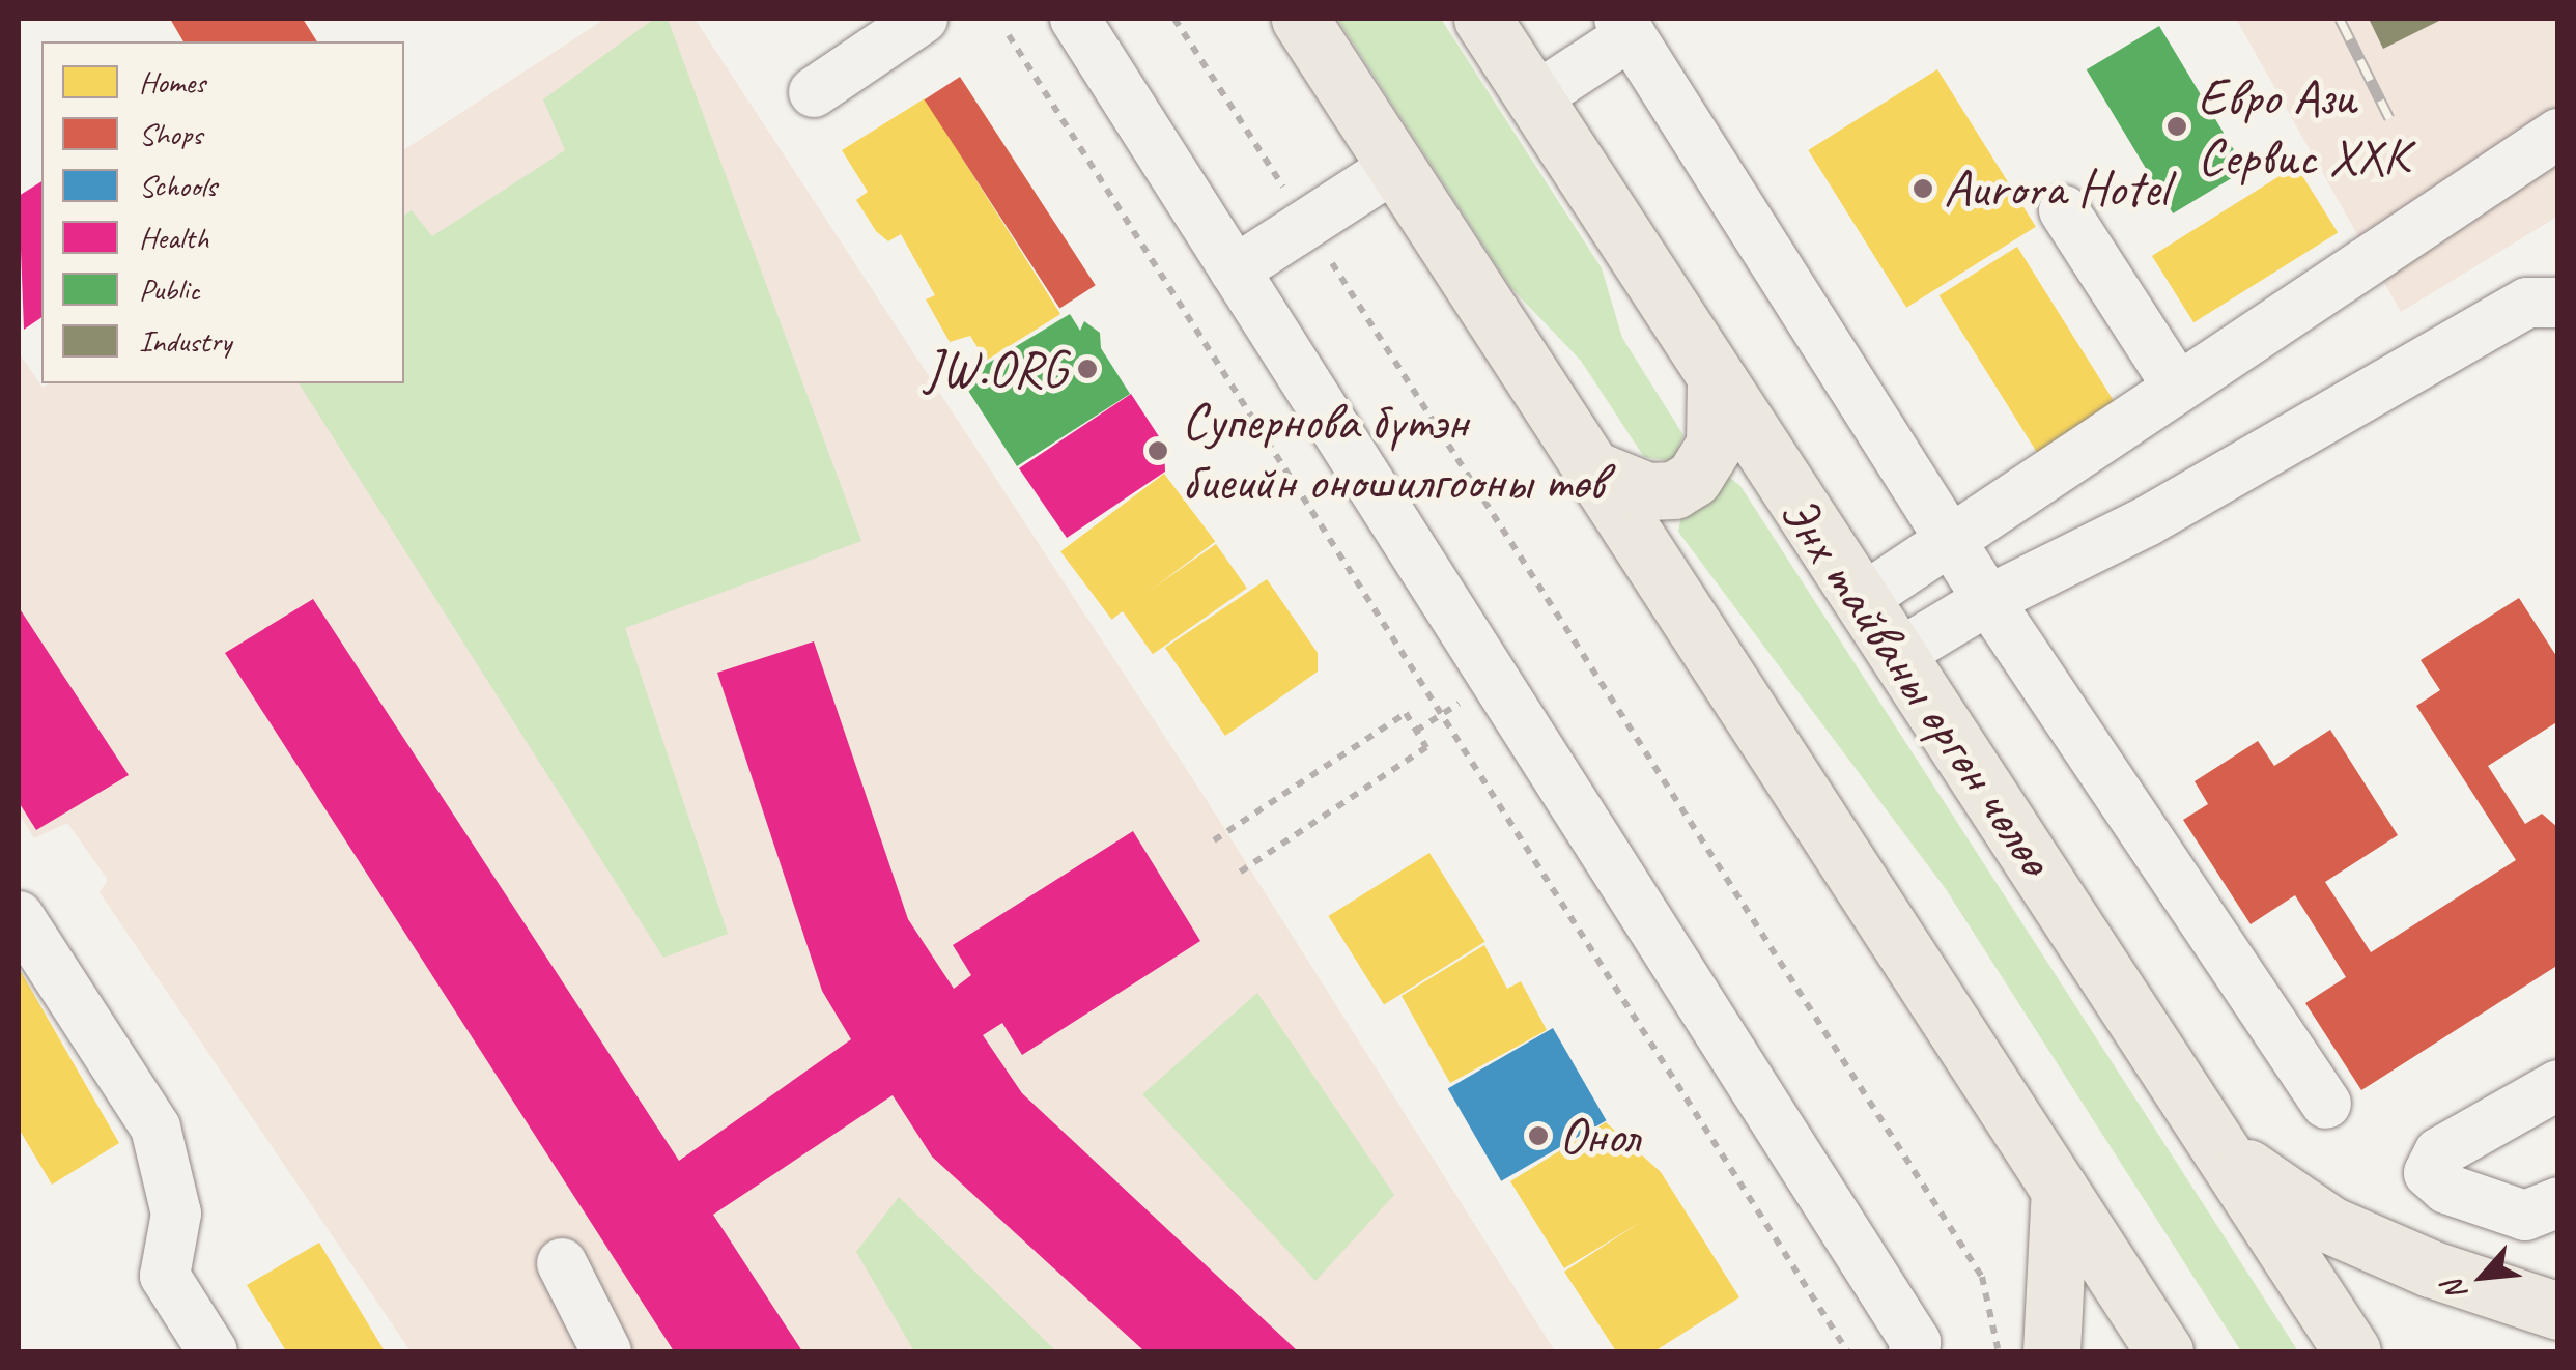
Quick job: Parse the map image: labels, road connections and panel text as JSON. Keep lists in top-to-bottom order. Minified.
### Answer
{"streets":{"highway":["Энх тайваны өргөн чөлөө"]},"places":["Евро Ази Сервис ХХК","Aurora Hotel","JW.ORG","Супернова бүтэн биеийн оношилгооны төв","Онол"],"legend":["Homes","Shops","Schools","Health","Public","Industry"],"north":"bottom left"}
